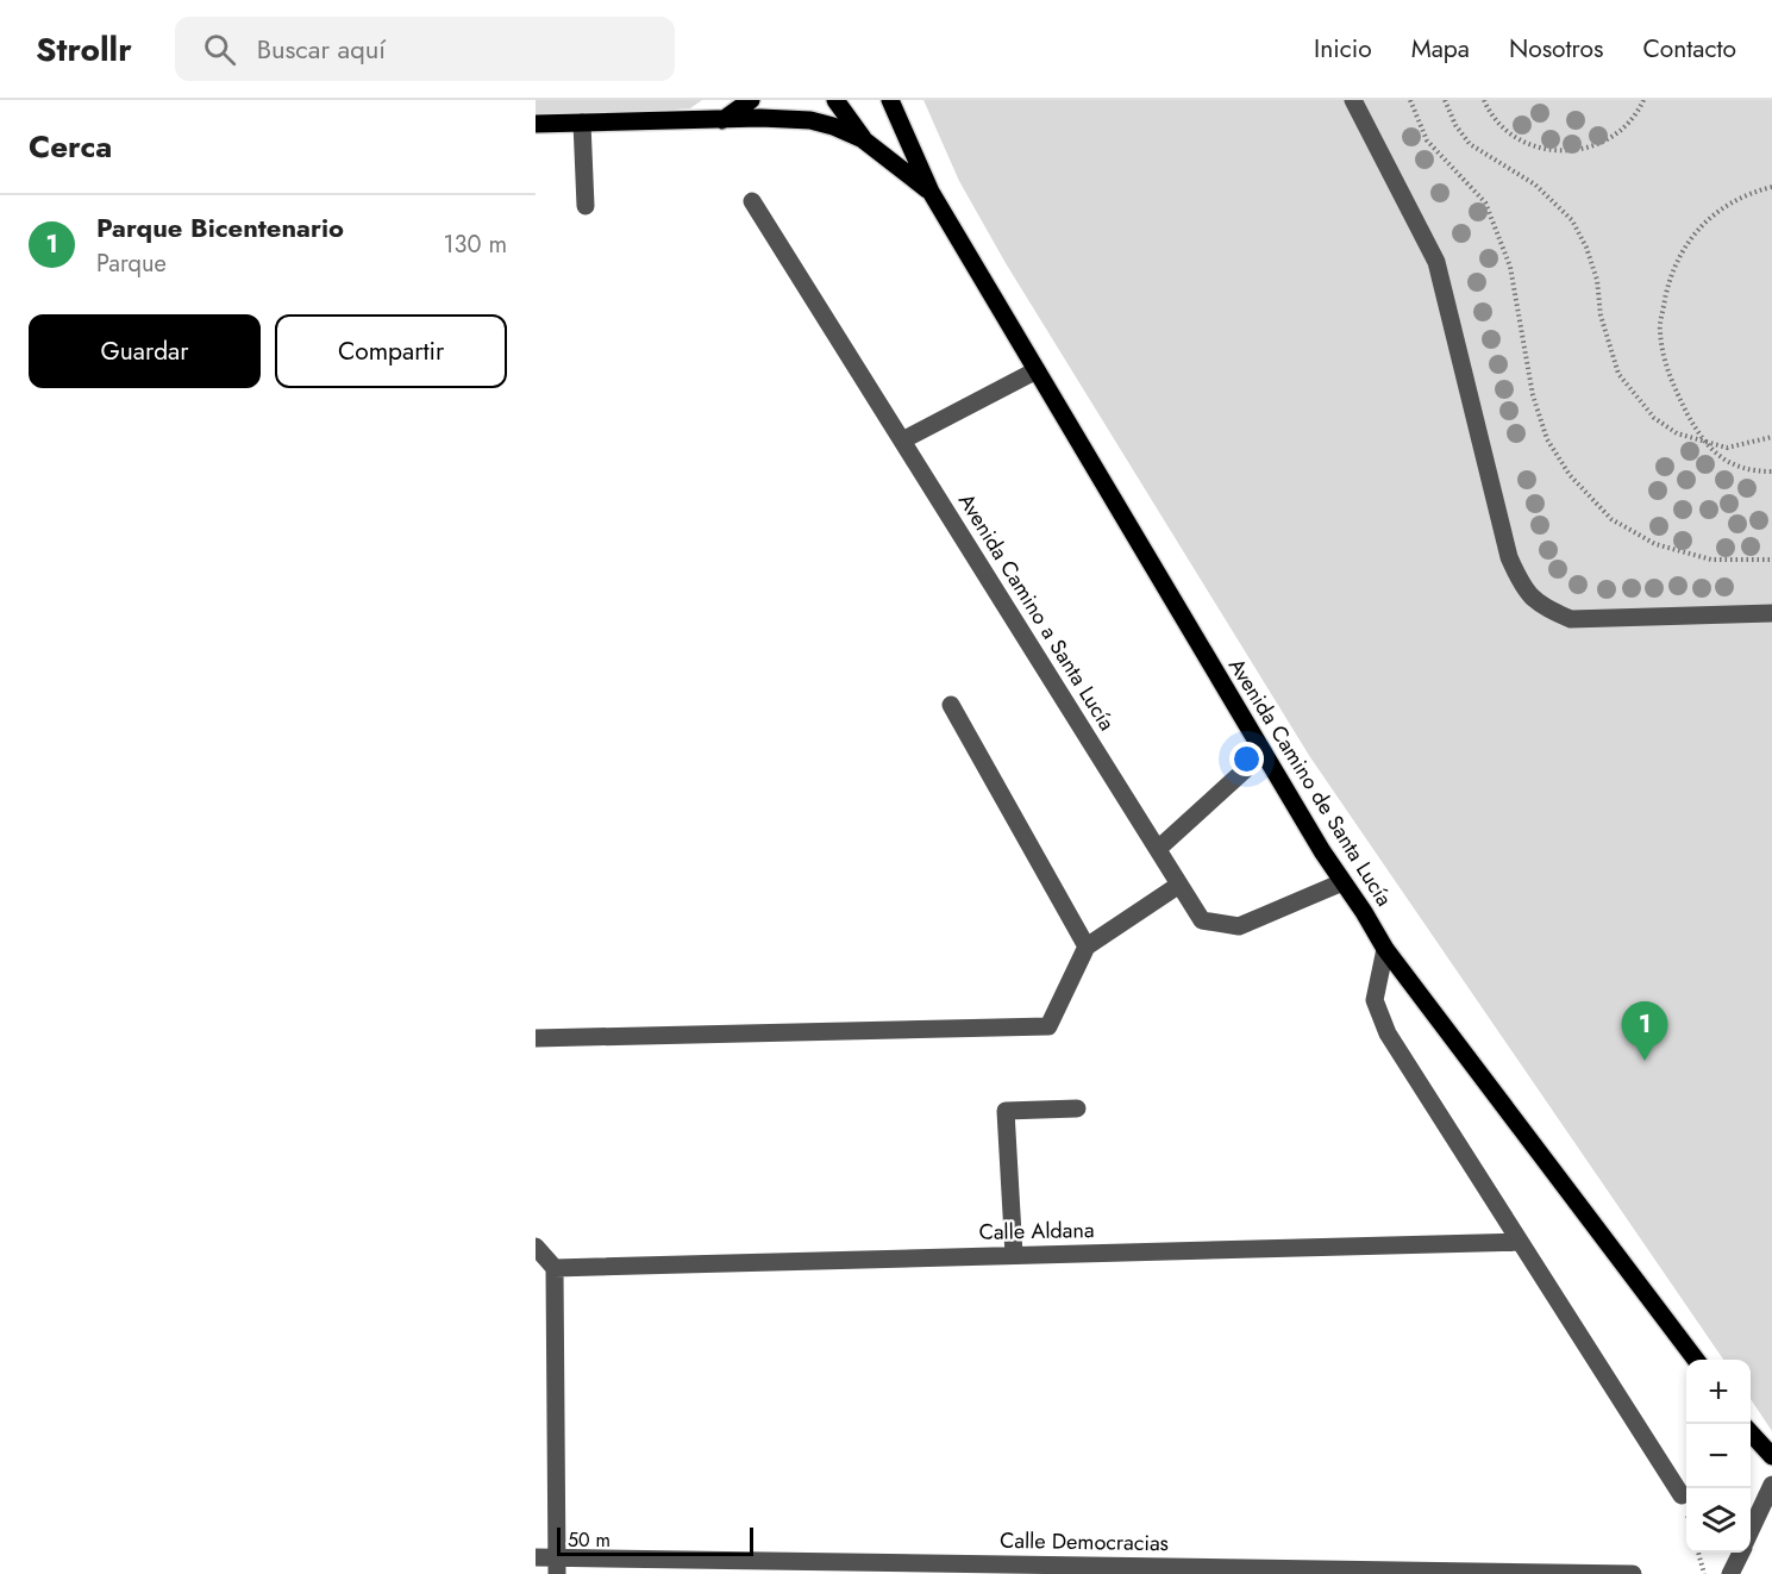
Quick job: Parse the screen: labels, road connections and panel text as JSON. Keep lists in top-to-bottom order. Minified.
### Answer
{"streets":{"main road":["Avenida Camino de Santa Lucía"],"street":["Avenida Camino a Santa Lucía","Calle Aldana","Calle Democracias"]},"crossings":[["Avenida Camino a Santa Lucía","Avenida Camino de Santa Lucía"]],"scale_bar":"50 m","page":{"header":"Strollr","search":"Buscar aquí","nav":["Inicio","Mapa","Nosotros","Contacto"],"heading":"Cerca","list":[{"mark":"1","name":"Parque Bicentenario","note":"Parque","value":"130 m"}],"buttons":["Guardar","Compartir"],"pins":"1","map_buttons":["+","−"],"scale":"50 m"}}
